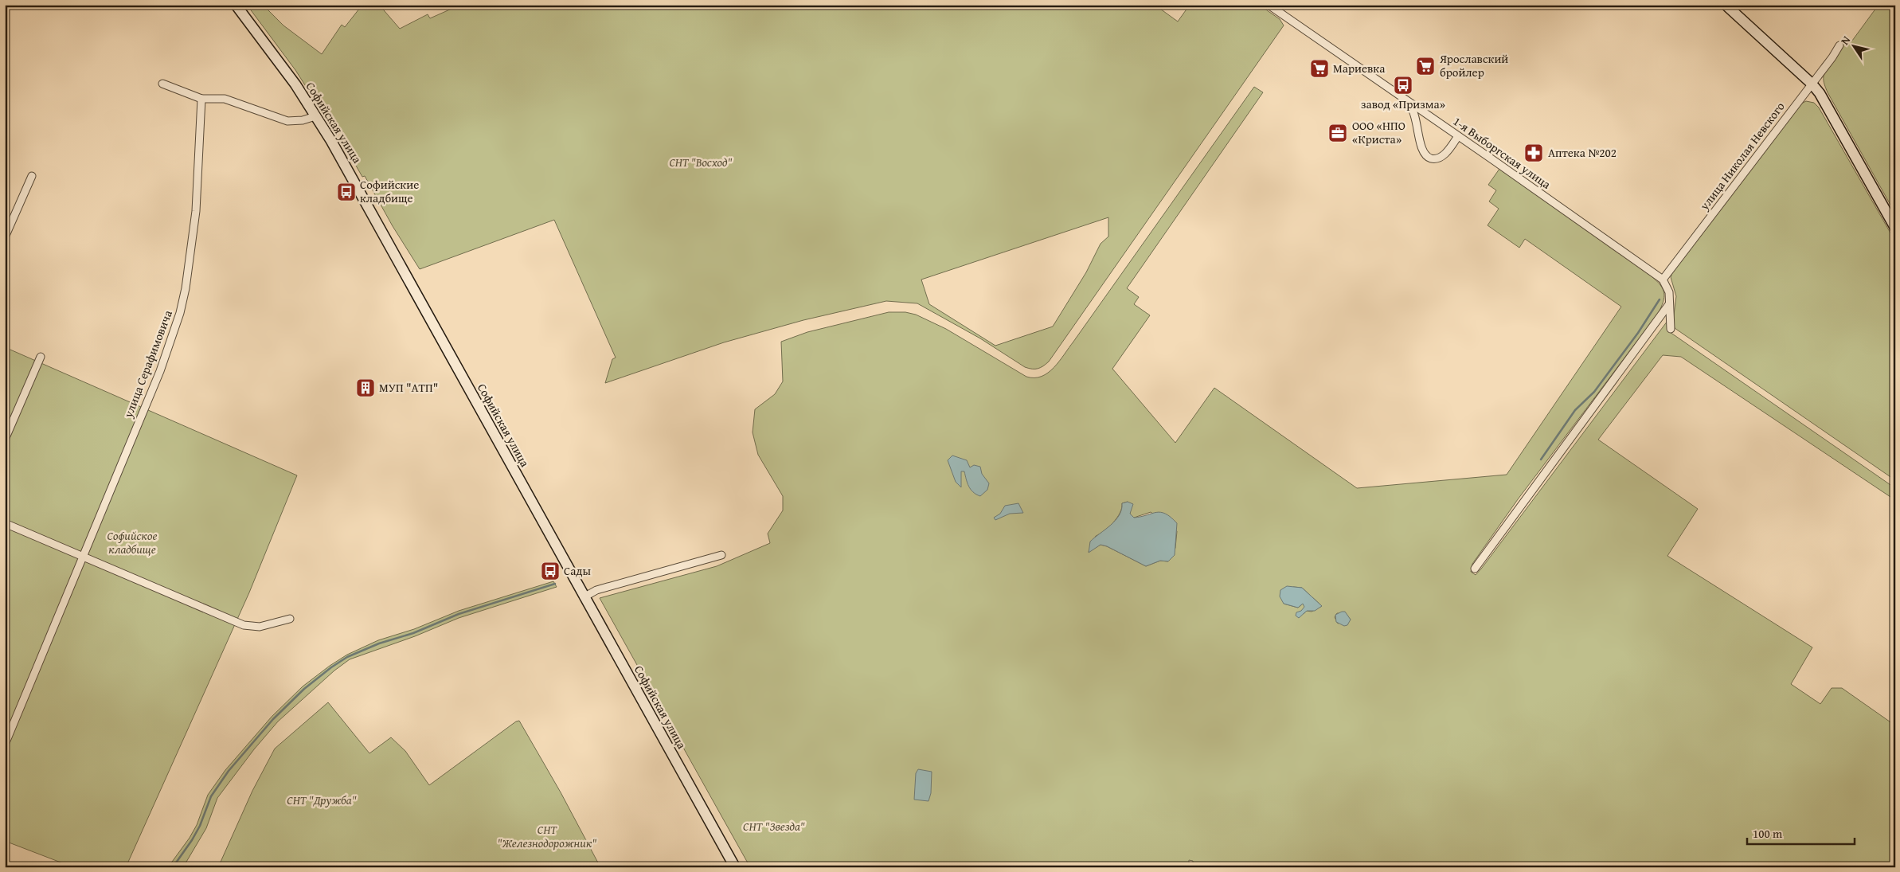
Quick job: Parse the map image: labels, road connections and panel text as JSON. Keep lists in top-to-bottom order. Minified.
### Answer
{"streets":{"main road":["Софийская улица"],"street":["1-я Выборгская улица","улица Николая Невского","улица Серафимовича"]},"crossings":[["1-я Выборгская улица","улица Николая Невского"]],"parks":["СНТ \"Восход\"","Софийское кладбище","СНТ \"Дружба\"","СНТ \"Звезда\"","СНТ \"Железнодорожник\""],"places":{"supermarket":["Ярославский бройлер","Мариевка"],"bus stop":["завод «Призма»","Софийские кладбище","Сады"],"office":["ООО «НПО «Криста»"],"pharmacy":["Аптека №202"],"building":["МУП \"АТП\""]},"scale_bar":"100 m","north":"top left"}
